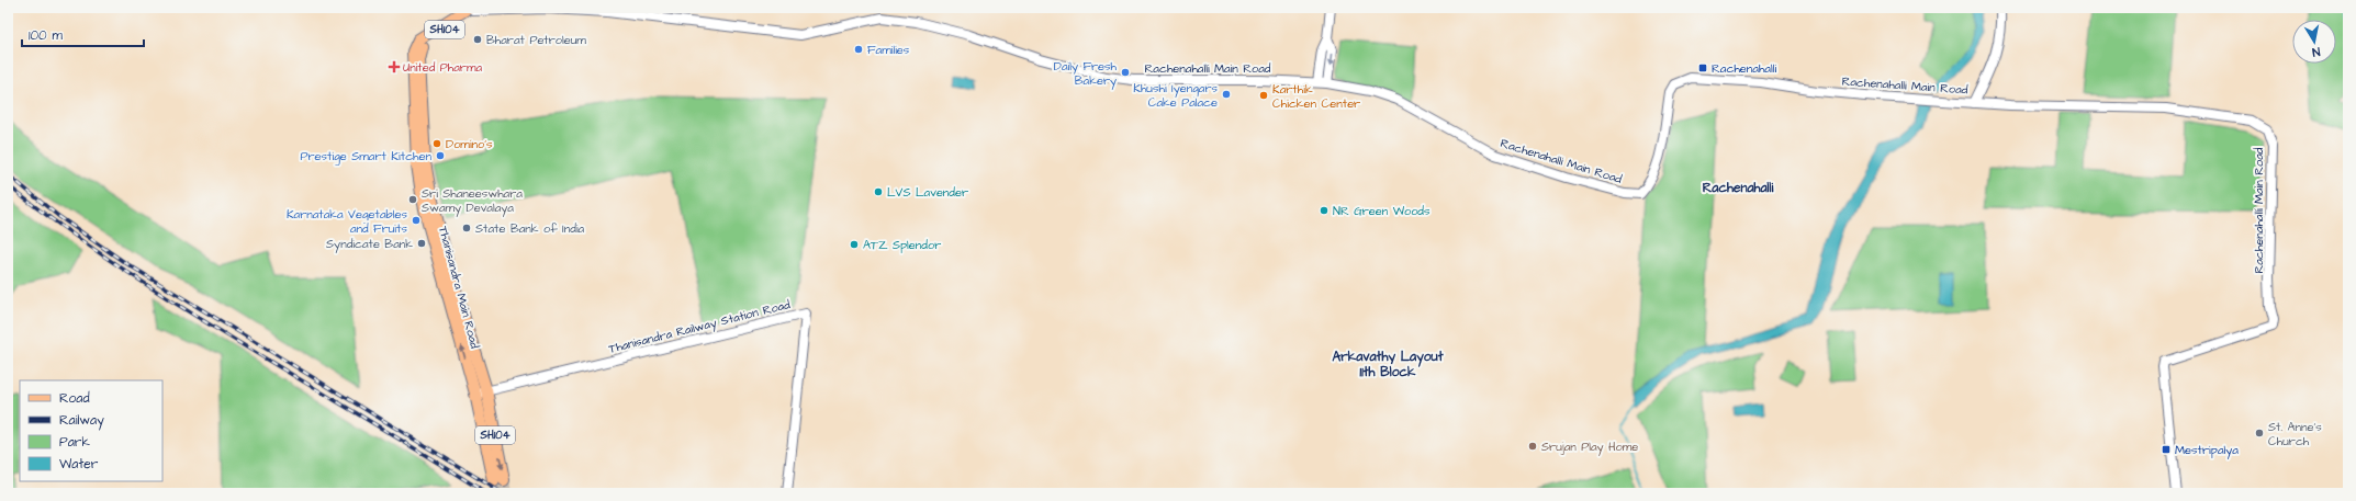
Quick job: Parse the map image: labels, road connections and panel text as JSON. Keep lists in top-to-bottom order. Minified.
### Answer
{"streets":{"main road":["SH104","Thanisandra Main Road"],"street":["Rachenahalli Main Road","Thanisandra Railway Station Road"]},"crossings":[["SH104","Thanisandra Main Road"],["SH104","Thanisandra Railway Station Road"],["Rachenahalli Main Road","Thanisandra Main Road"],["Thanisandra Main Road","Thanisandra Railway Station Road"]],"districts":["Rachenahalli","Arkavathy Layout 11th Block"],"places":{"other":["Bharat Petroleum","Families","Daily Fresh Bakery","Khushi Iyengars Cake Palace","Karthik Chicken Center","Domino's","Prestige Smart Kitchen","LVS Lavender","Sri Shaneeswhara Swamy Devalaya","NR Green Woods","Karnataka Vegetables and Fruits","State Bank of India","Syndicate Bank","ATZ Splendor","St. Anne's Church","Srujan Play Home"],"health":["United Pharma"],"transit":["Rachenahalli","Mestripalya"]},"legend":["Road","Railway","Park","Water"],"scale_bar":"100 m","north":"bottom"}
